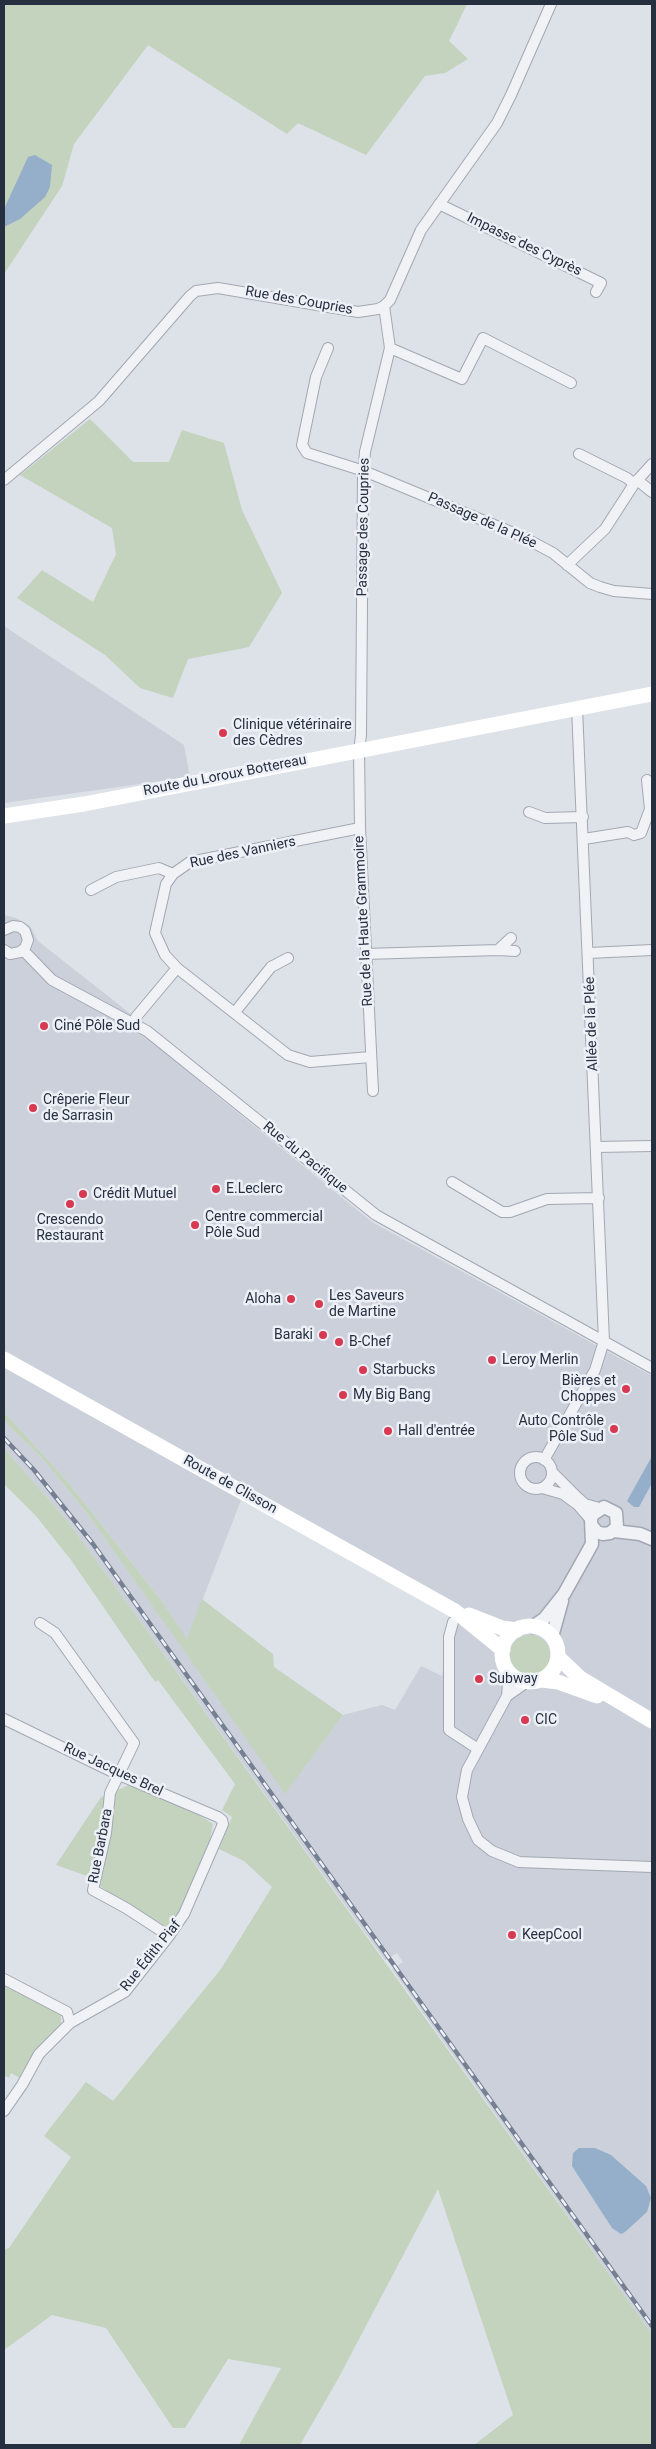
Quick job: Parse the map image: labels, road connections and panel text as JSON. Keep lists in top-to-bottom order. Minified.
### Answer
{"streets":{"main road":["Route du Loroux Bottereau","Route de Clisson"],"street":["Impasse des Cyprès","Rue des Coupries","Passage de la Plée","Passage des Coupries","Rue des Vanniers","Rue de la Haute Grammoire","Allée de la Plée","Rue du Pacifique","Rue Jacques Brel","Rue Barbara","Rue Édith Piaf"]},"crossings":[["Rue des Coupries","Passage des Coupries"],["Passage de la Plée","Passage des Coupries"],["Passage des Coupries","Route du Loroux Bottereau"],["Passage des Coupries","Rue de la Haute Grammoire"],["Route du Loroux Bottereau","Rue de la Haute Grammoire"],["Route du Loroux Bottereau","Allée de la Plée"],["Rue des Vanniers","Rue de la Haute Grammoire"],["Allée de la Plée","Rue du Pacifique"],["Rue Jacques Brel","Rue Barbara"],["Rue Jacques Brel","Rue Édith Piaf"],["Rue Barbara","Rue Édith Piaf"]],"places":["Clinique vétérinaire des Cèdres","Ciné Pôle Sud","Crêperie Fleur de Sarrasin","E.Leclerc","Crédit Mutuel","Crescendo Restaurant","Centre commercial Pôle Sud","Aloha","Les Saveurs de Martine","Baraki","B-Chef","Leroy Merlin","Starbucks","Bières et Choppes","My Big Bang","Auto Contrôle Pôle Sud","Hall d'entrée","Subway","CIC","KeepCool"]}
